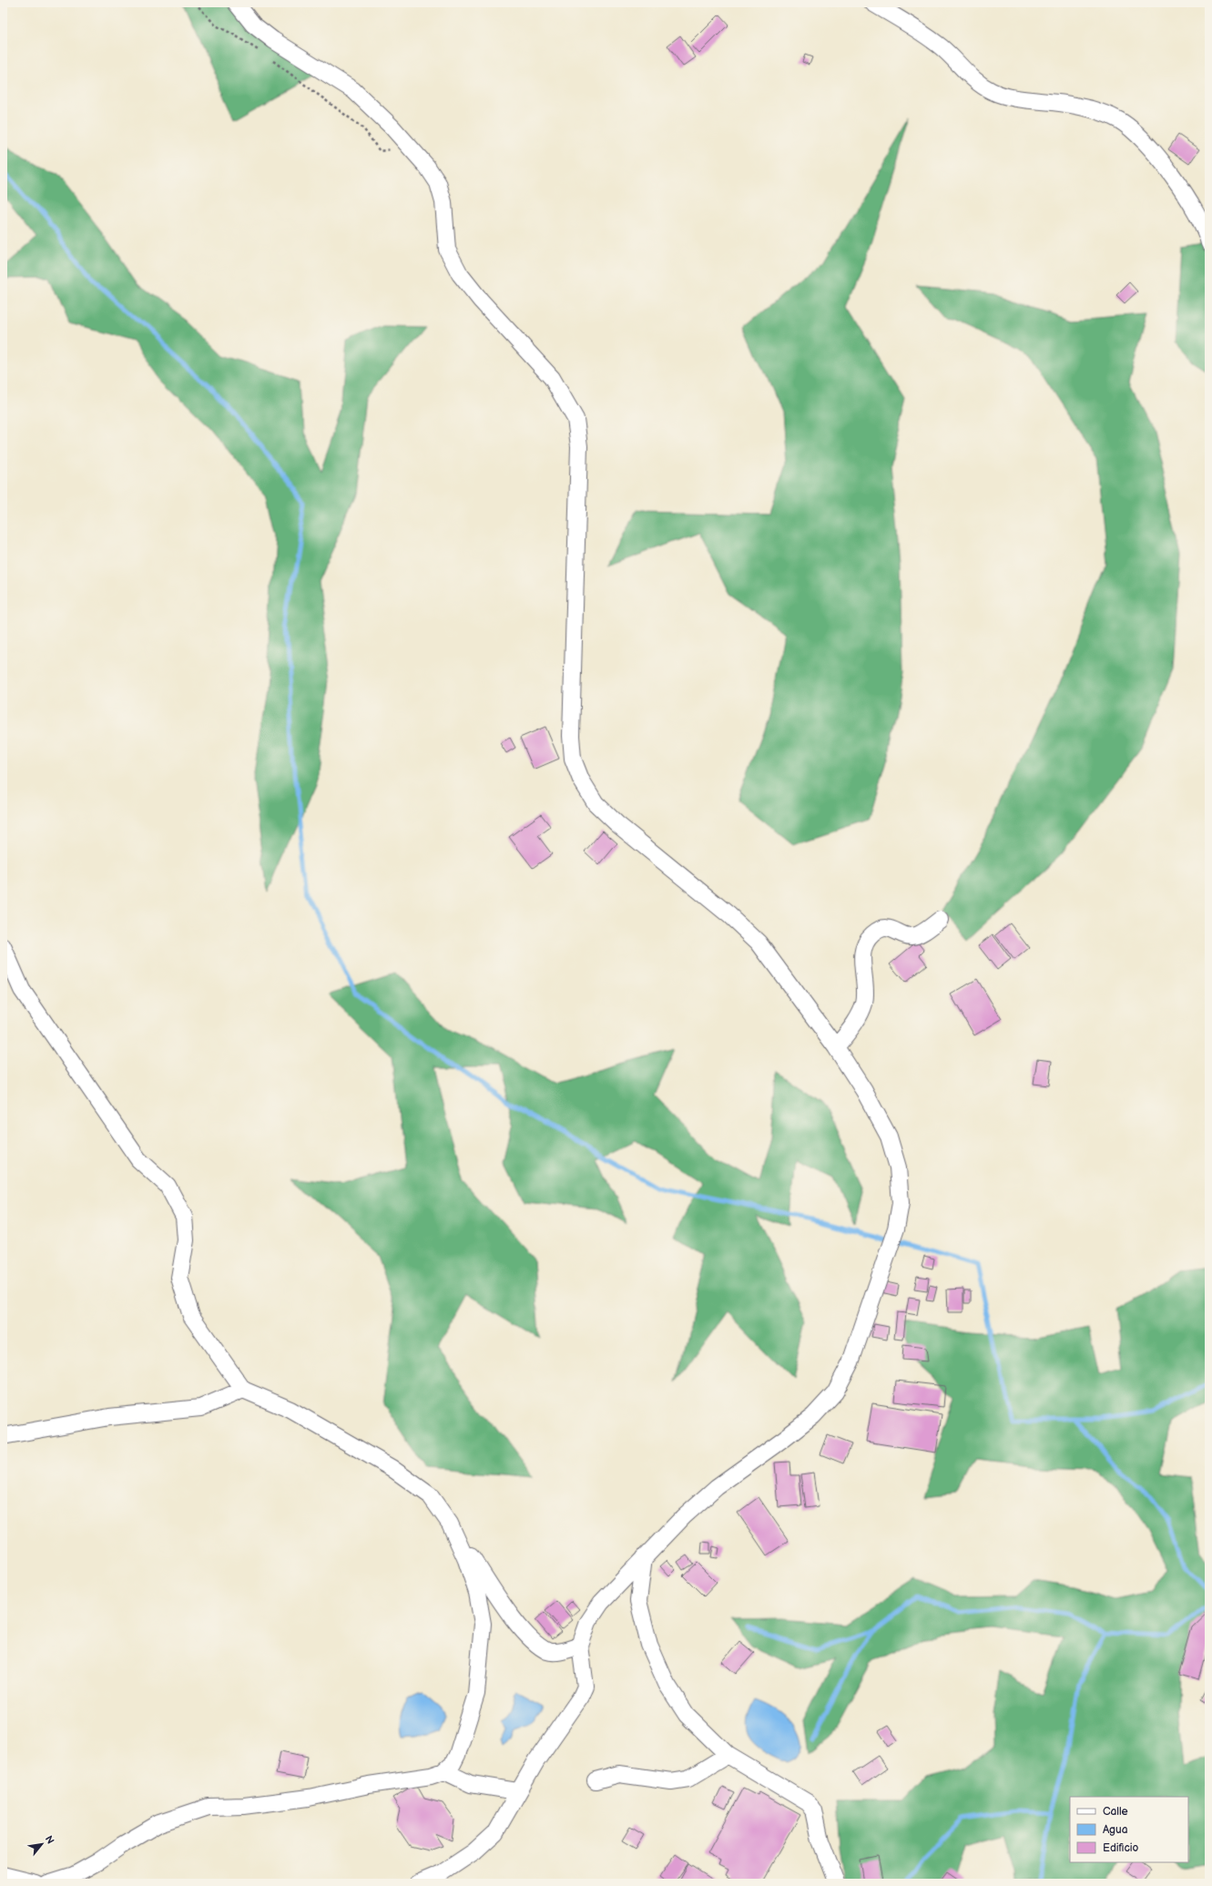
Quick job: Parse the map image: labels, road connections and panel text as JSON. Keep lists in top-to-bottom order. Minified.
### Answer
{"legend":["Calle","Agua","Edificio"],"north":"top right"}
